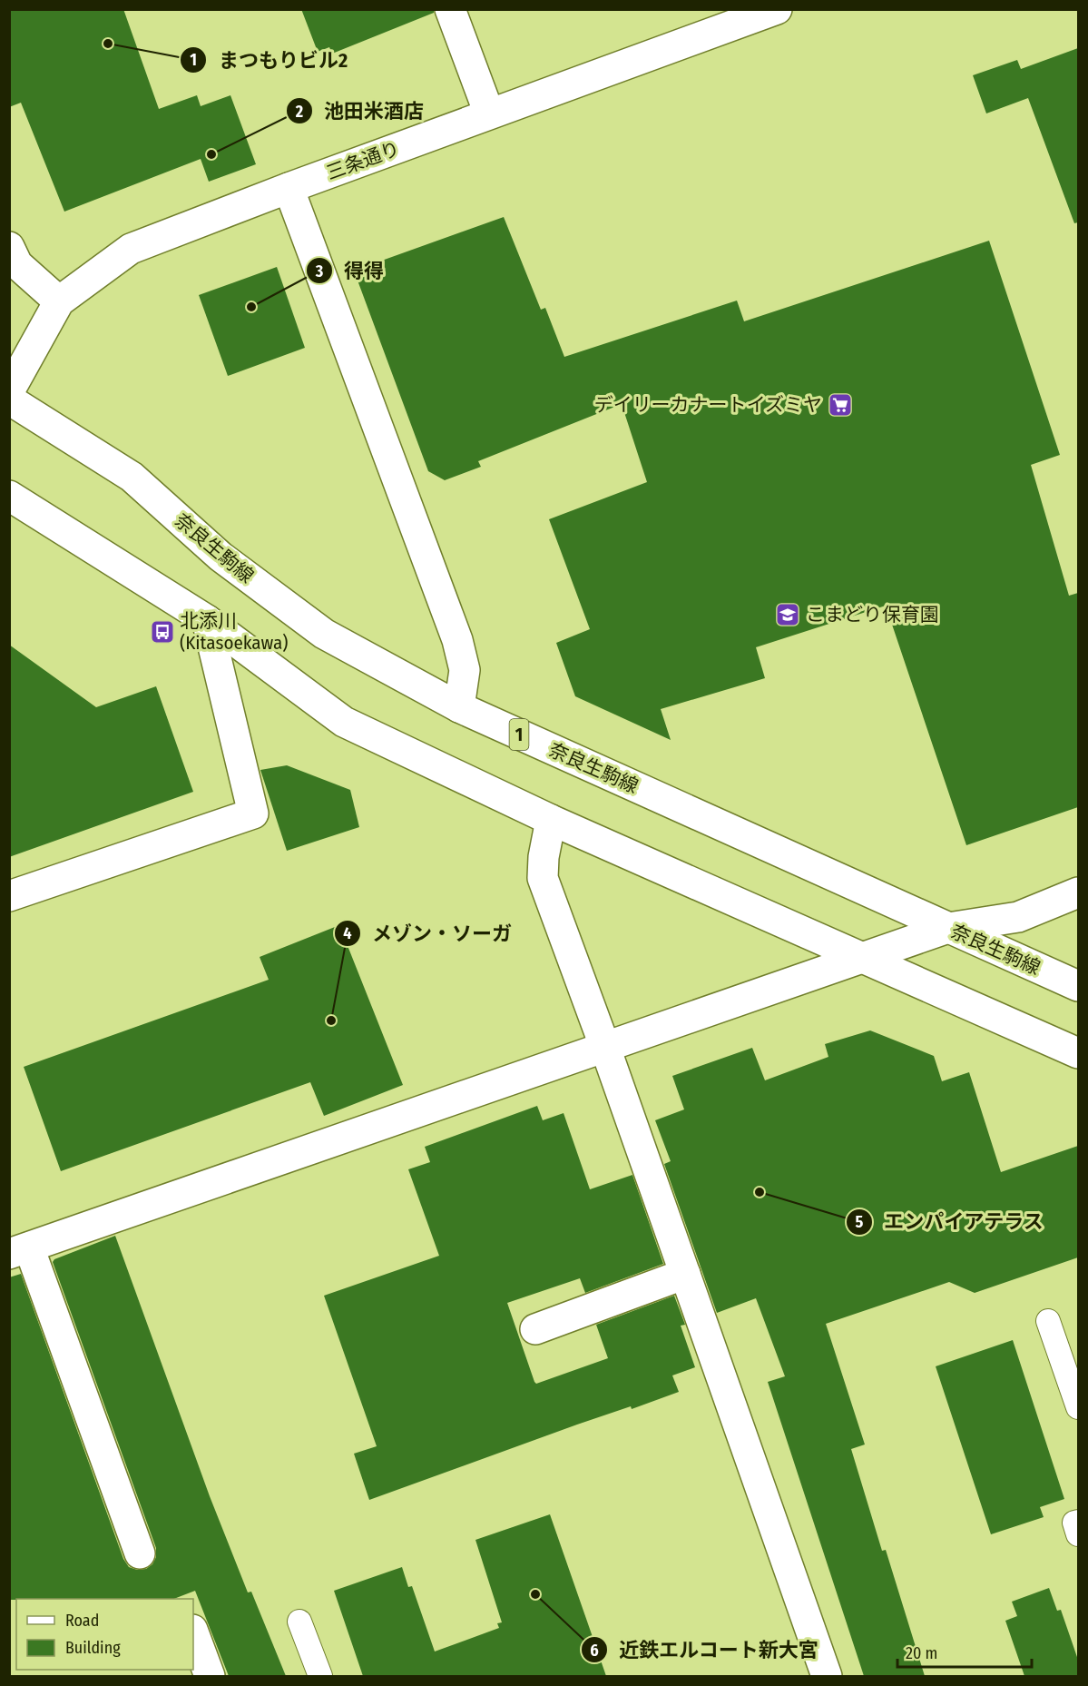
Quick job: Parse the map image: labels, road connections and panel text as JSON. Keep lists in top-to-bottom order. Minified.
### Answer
{"streets":{"street":["三条通り","奈良生駒線","1"]},"places":{"other":["まつもりビル2","池田米酒店","得得","メゾン・ソーガ","エンパイアテラス","近鉄エルコート新大宮"],"supermarket":["デイリーカナートイズミヤ"],"school or university":["こまどり保育園"],"bus stop":["北添川 (Kitasoekawa)"]},"legend":["Road","Building"],"scale_bar":"20 m"}
